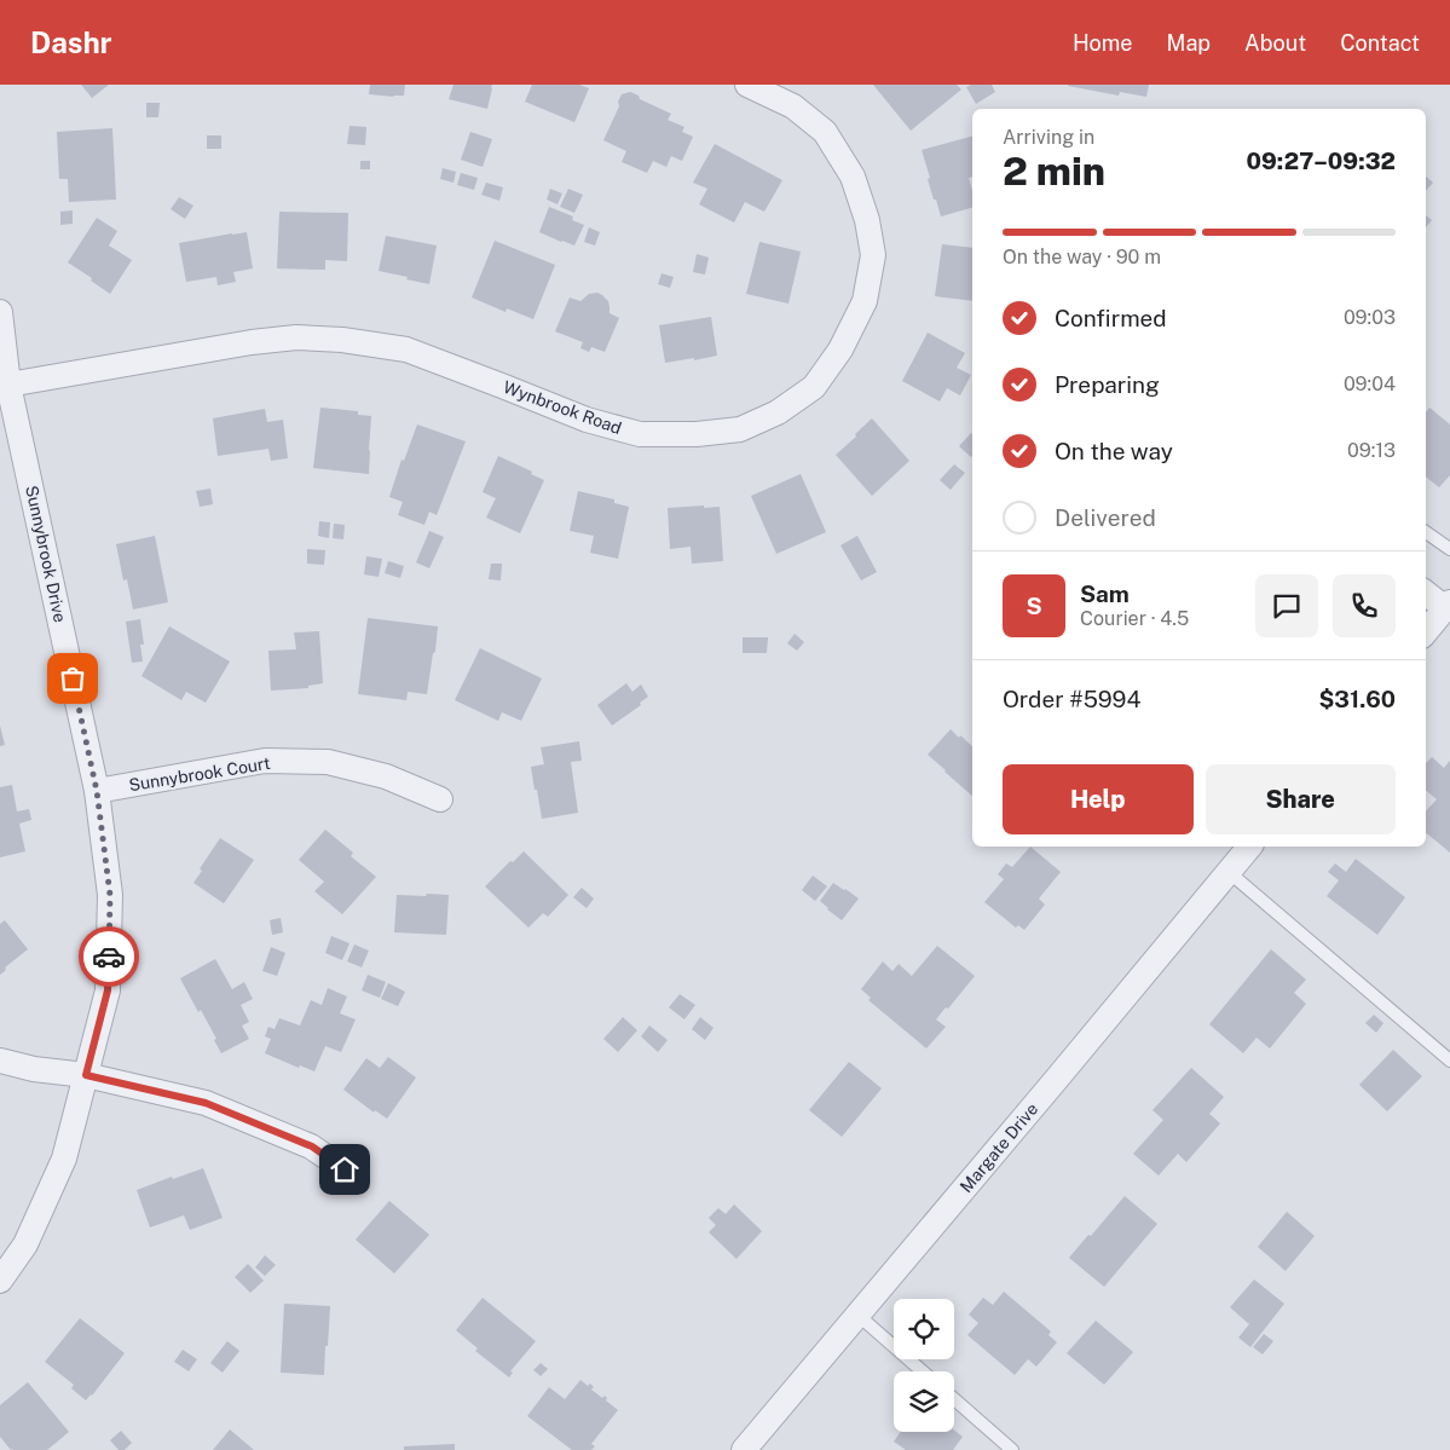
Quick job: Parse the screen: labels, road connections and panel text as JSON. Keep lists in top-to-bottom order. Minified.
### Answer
{"streets":{"street":["Wynbrook Road","Sunnybrook Drive","Sunnybrook Court","Margate Drive"]},"crossings":[["Wynbrook Road","Sunnybrook Drive"],["Sunnybrook Drive","Sunnybrook Court"]],"page":{"header":"Dashr","nav":["Home","Map","About","Contact"],"heading":["2 min","Arriving in","09:27–09:32"],"panel":["Sam","Courier · 4.5","Order #5994","$31.60"],"bar":"On the way · 90 m","list":[["Confirmed","09:03"],["Preparing","09:04"],["On the way","09:13"],"Delivered"],"round":"S","buttons":["Help","Share"]}}
